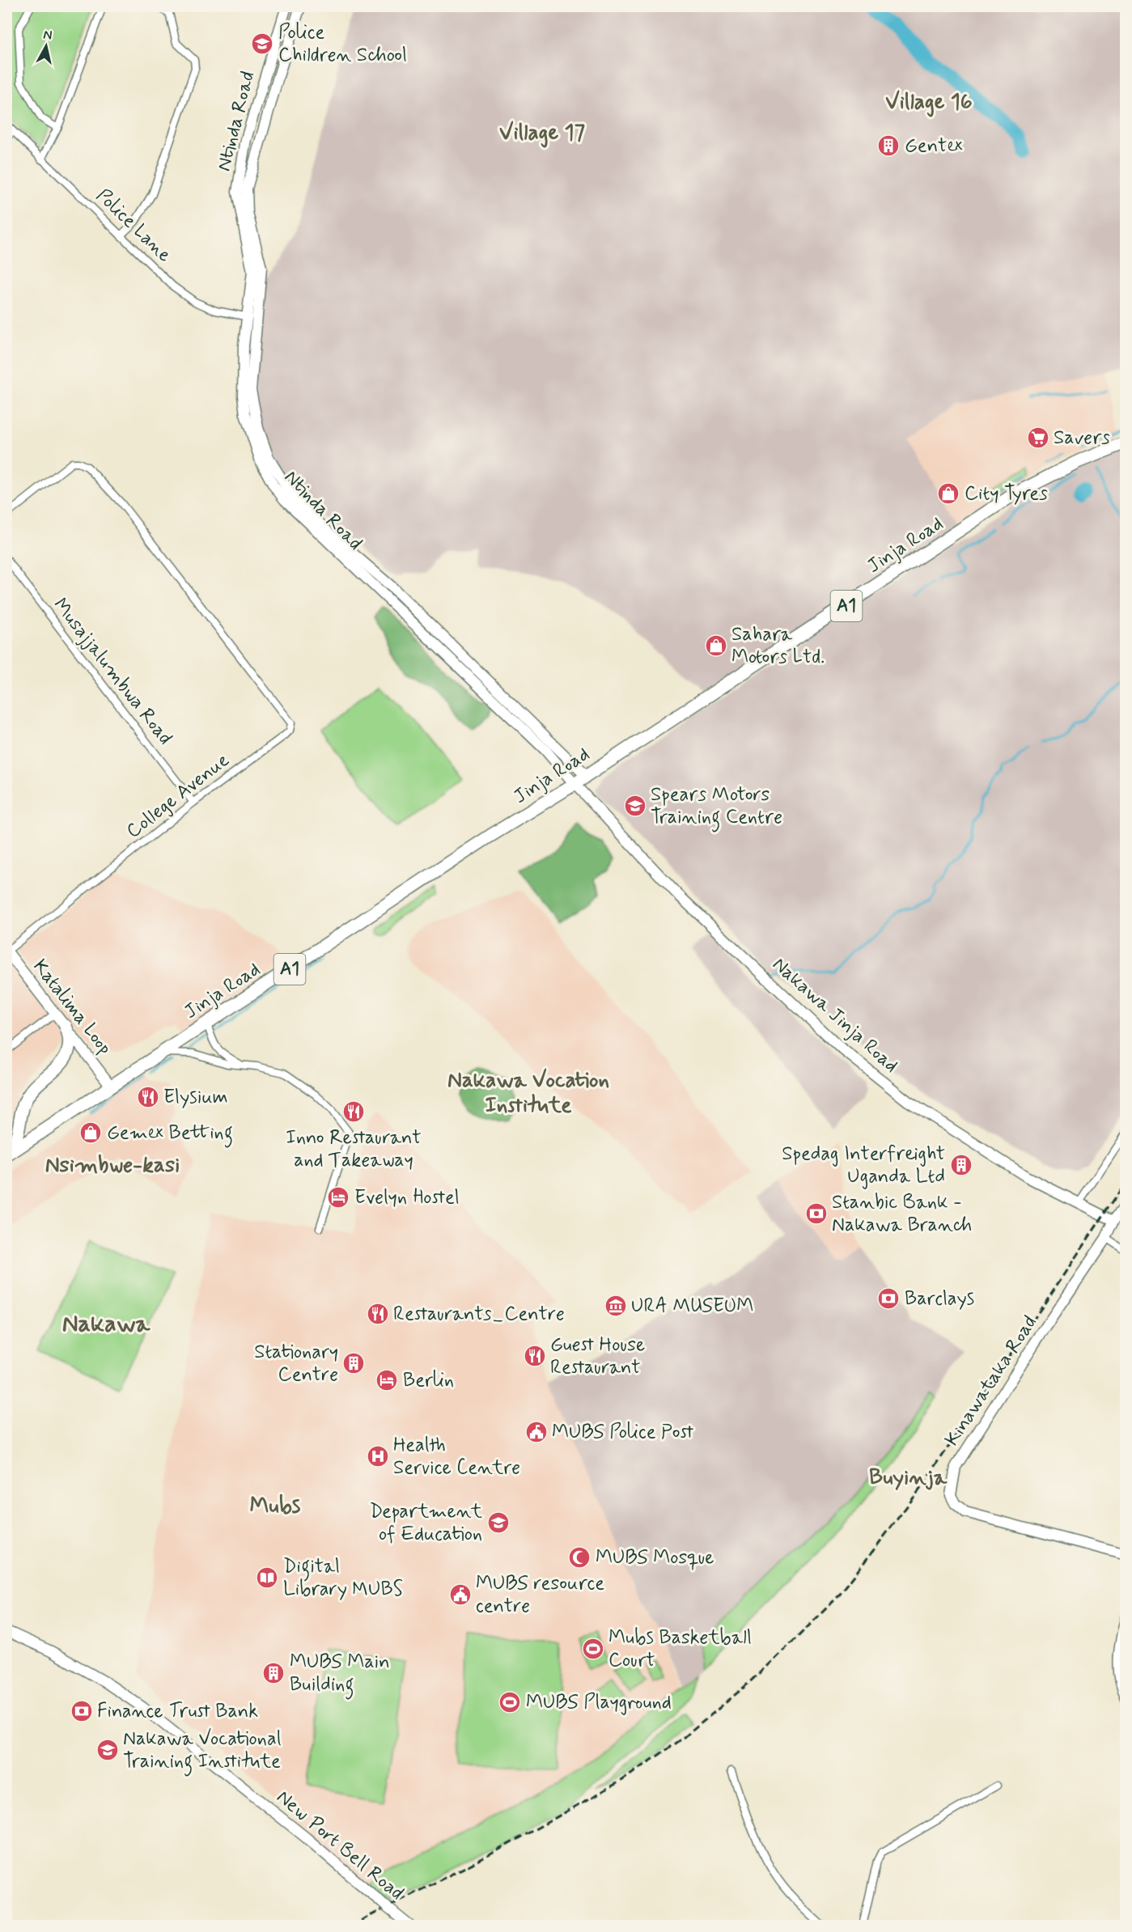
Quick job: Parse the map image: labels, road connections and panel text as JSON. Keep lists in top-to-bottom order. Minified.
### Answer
{"streets":{"highway":["Jinja Road","A1"],"main road":["Ntinda Road","Katalima Loop","Nakawa Jinja Road","Kinawataka Road","New Port Bell Road"],"street":["Police Lane","Musajjalumbwa Road","College Avenue"]},"crossings":[["Ntinda Road","Police Lane"],["Ntinda Road","Jinja Road"],["Ntinda Road","Nakawa Jinja Road"],["Jinja Road","Katalima Loop"],["Jinja Road","Nakawa Jinja Road"],["Musajjalumbwa Road","College Avenue"],["College Avenue","Katalima Loop"],["Nakawa Jinja Road","Kinawataka Road"]],"districts":["Village 16","Village 17","Nakawa Vocation Institute","Nsimbwe-kasi","Nakawa","Buyinja","Mubs"],"places":{"school or university":["Police Children School","Spears Motors Training Centre","Department of Education","Nakawa Vocational Training Institute"],"building":["Gentex","Spedag Interfreight Uganda Ltd","Stationary Centre","MUBS Main Building"],"supermarket":["Savers"],"shop":["City Tyres","Sahara Motors Ltd.","Gemex Betting"],"restaurant":["Elysium","Inno Restaurant and Takeaway","Restaurants_Centre","Guest House Restaurant"],"hotel":["Evelyn Hostel","Berlin"],"bank":["Stanbic Bank - Nakawa Branch","Barclays","Finance Trust Bank"],"museum":["URA MUSEUM"],"public building":["MUBS Police Post","MUBS resource centre"],"hospital":["Health Service Centre"],"mosque":["MUBS Mosque"],"library":["Digital Library MUBS"],"sports":["Mubs Basketball Court","MUBS Playground"]},"north":"top"}
